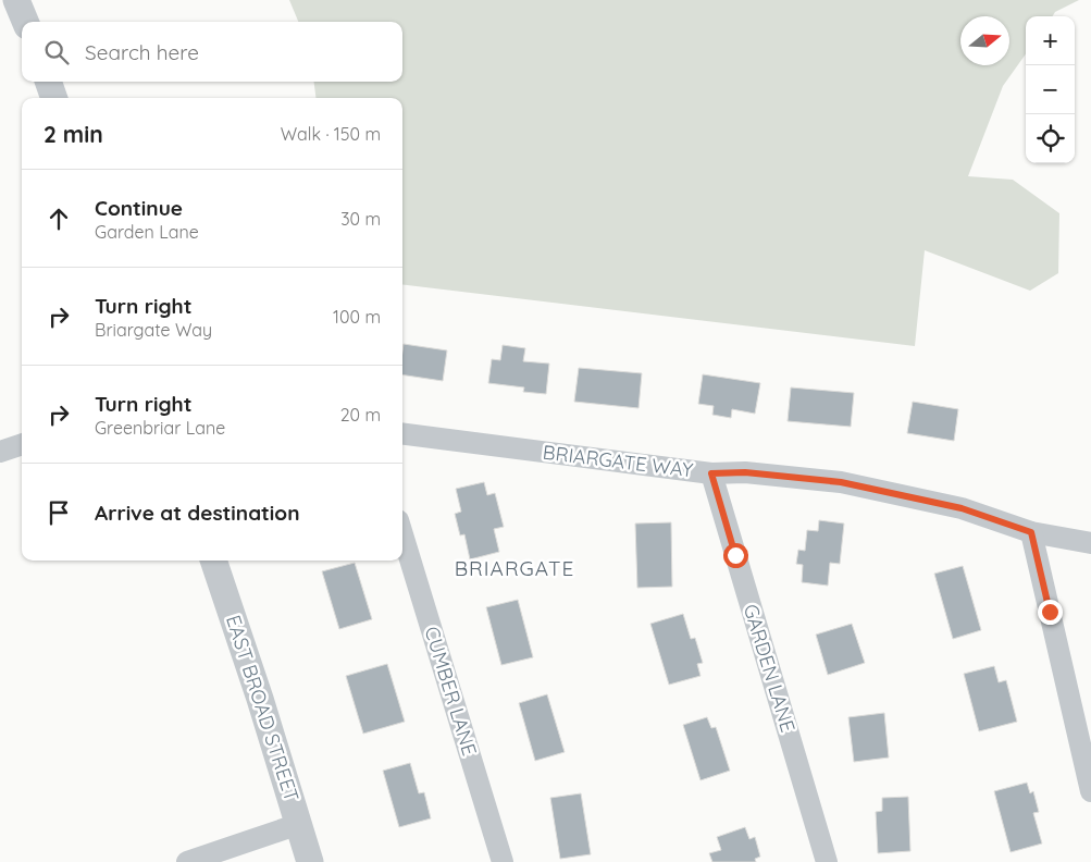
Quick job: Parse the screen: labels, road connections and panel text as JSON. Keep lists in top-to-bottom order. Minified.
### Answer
{"streets":{"street":["BRIARGATE WAY","GARDEN LANE","CUMBER LANE","EAST BROAD STREET"]},"crossings":[["BRIARGATE WAY","GARDEN LANE"]],"districts":["BRIARGATE"],"north":"right","page":{"map_buttons":["+","−"],"search":"Search here","heading":["2 min","Walk · 150 m"],"list":[["Continue","Garden Lane","30 m"],["Turn right","Briargate Way","100 m"],["Turn right","Greenbriar Lane","20 m"],"Arrive at destination"]}}
